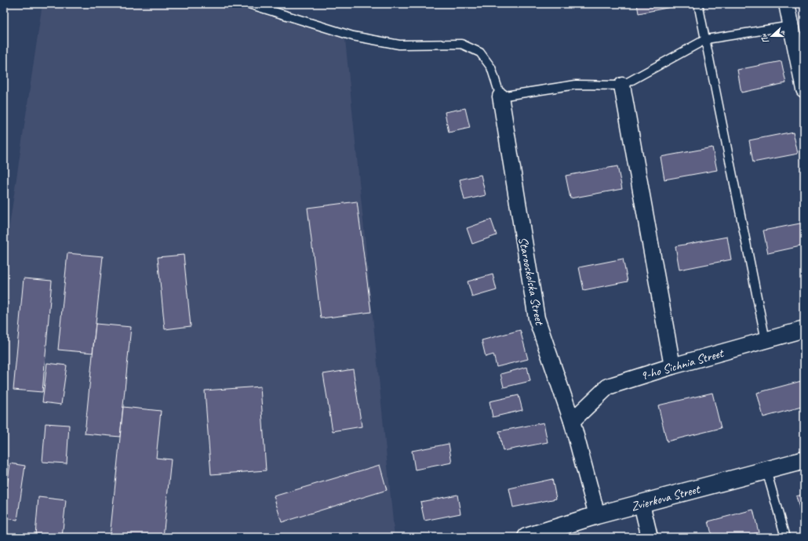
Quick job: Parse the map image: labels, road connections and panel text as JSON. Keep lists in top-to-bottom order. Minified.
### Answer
{"streets":{"street":["Starooskolska Street","9-ho Sichnia Street","Zvierkova Street"]},"crossings":[["Starooskolska Street","9-ho Sichnia Street"],["Starooskolska Street","Zvierkova Street"]],"north":"left"}
